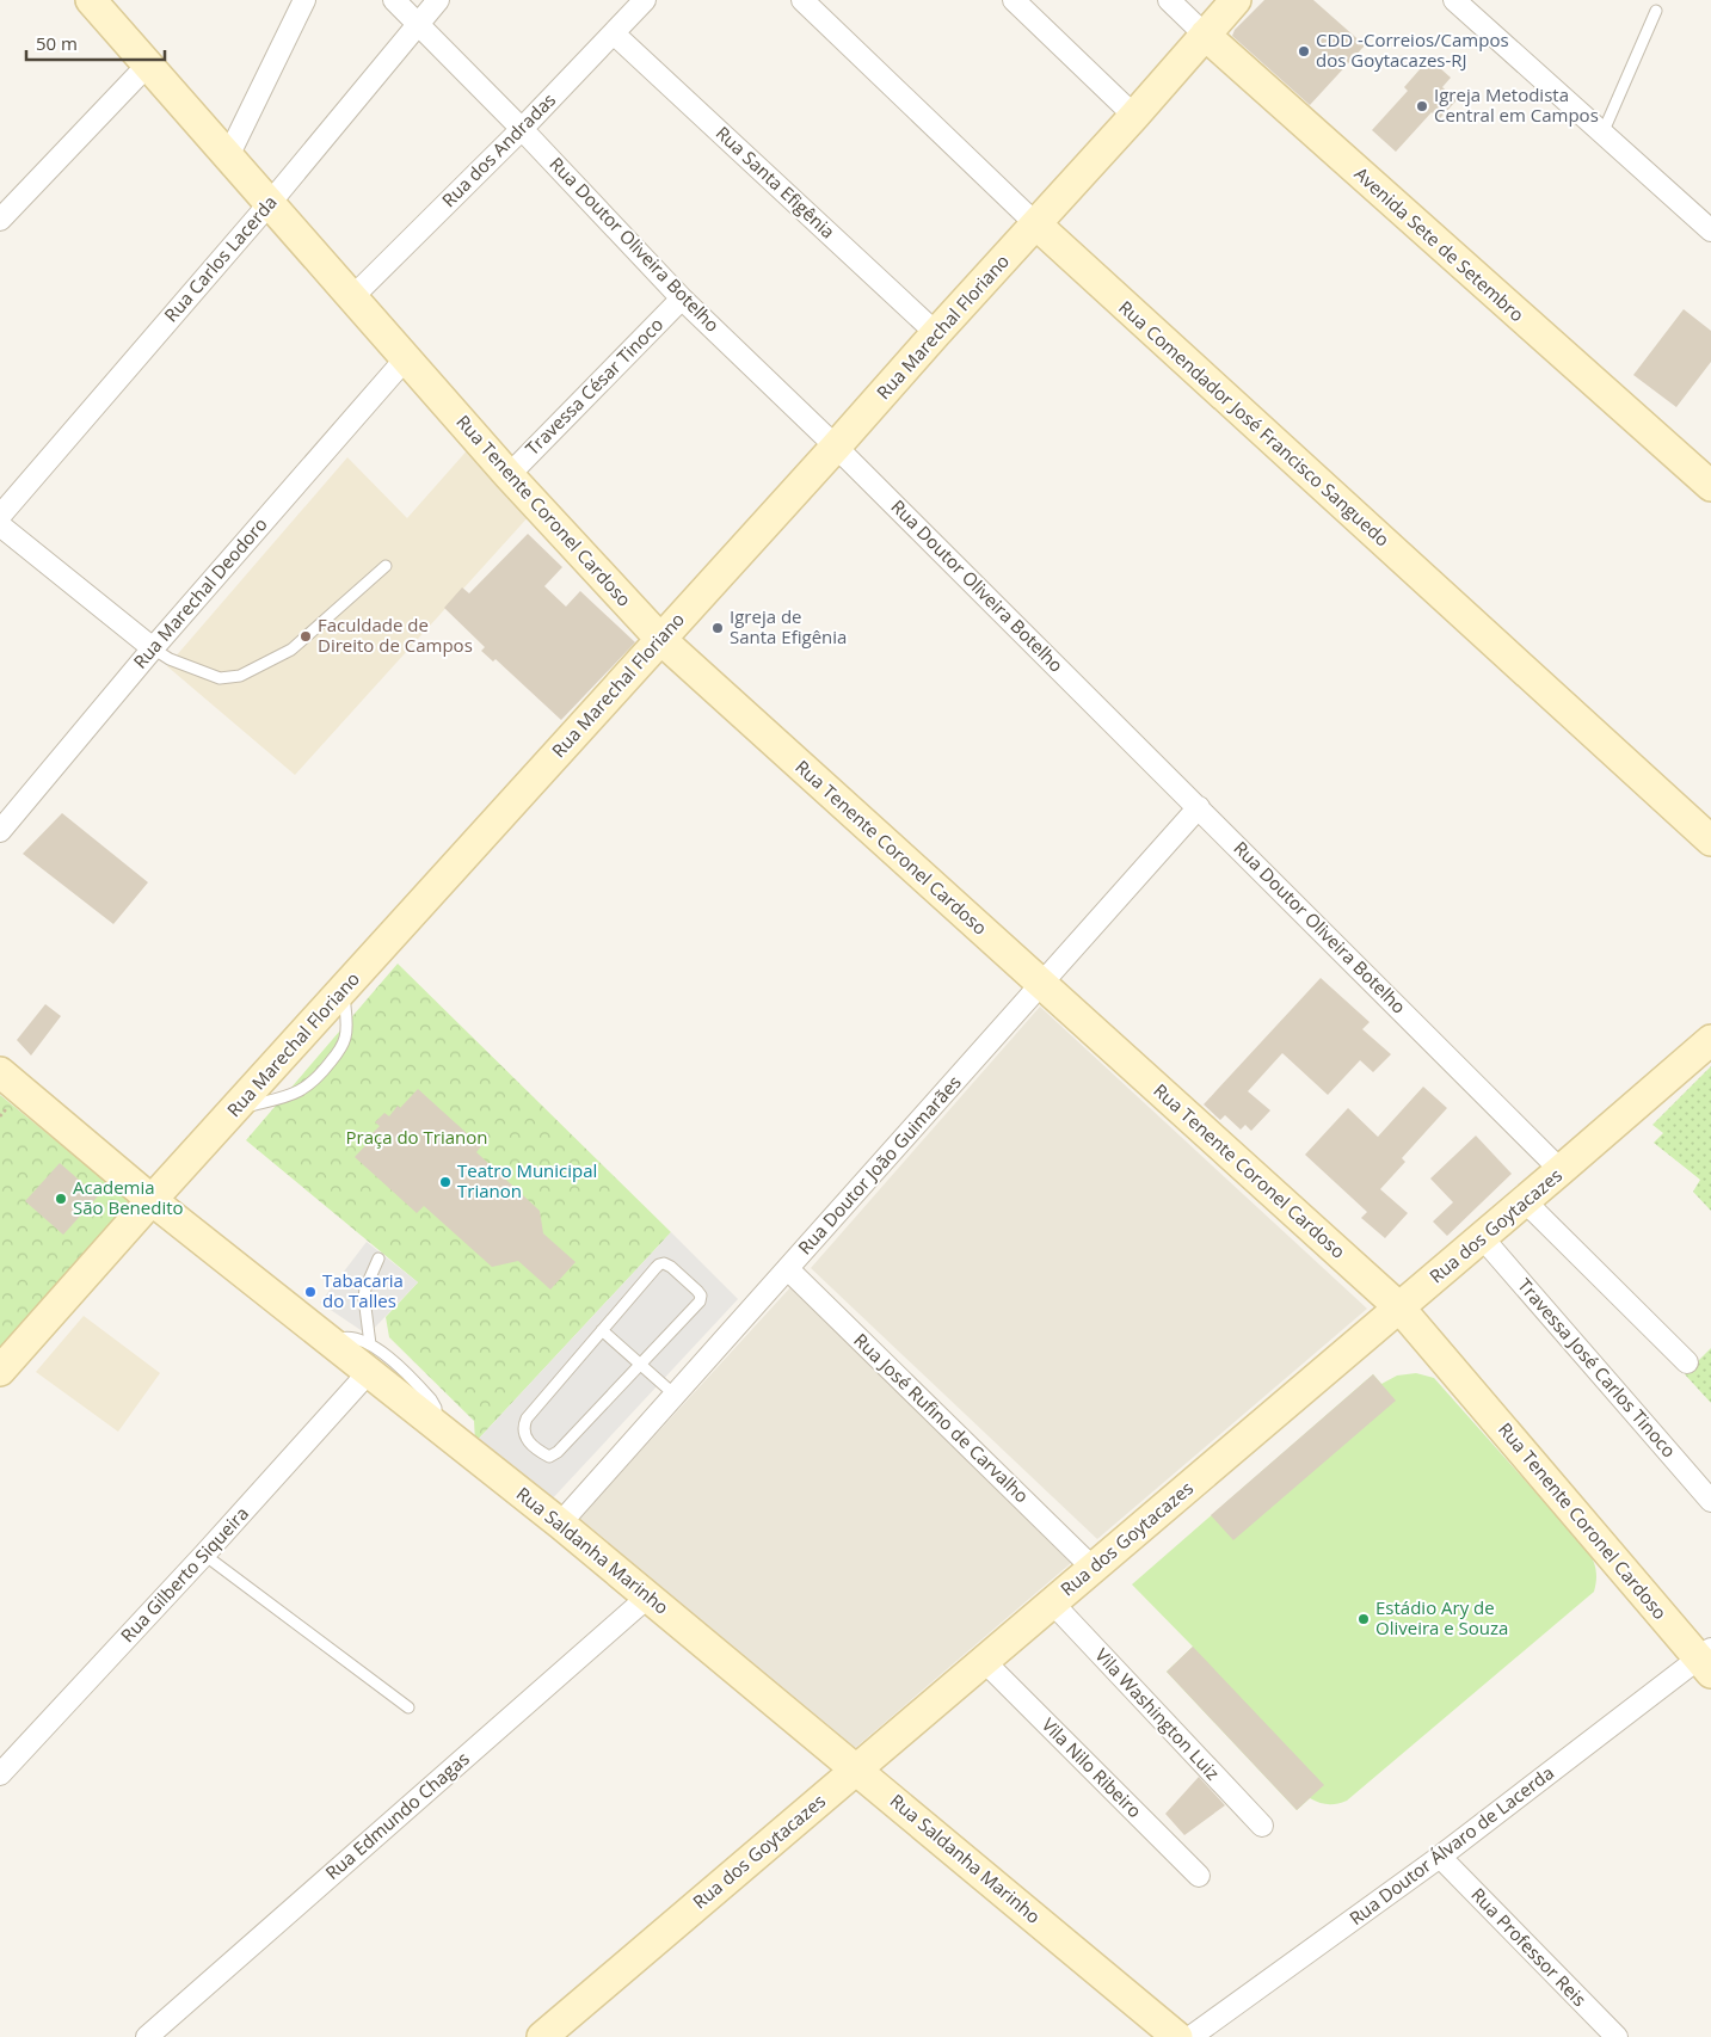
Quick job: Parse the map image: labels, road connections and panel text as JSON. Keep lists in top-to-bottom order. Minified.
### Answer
{"streets":{"main road":["Avenida Sete de Setembro","Rua Marechal Floriano","Rua Comendador José Francisco Sanguedo","Rua Tenente Coronel Cardoso","Rua dos Goytacazes","Rua Saldanha Marinho"],"street":["Rua dos Andradas","Rua Santa Efigênia","Rua Doutor Oliveira Botelho","Rua Carlos Lacerda","Travessa César Tinoco","Rua Marechal Deodoro","Rua Doutor João Guimarães","Travessa José Carlos Tinoco","Rua José Rufino de Carvalho","Rua Gilberto Siqueira","Vila Washington Luiz","Vila Nilo Ribeiro","Rua Edmundo Chagas","Rua Doutor Álvaro de Lacerda","Rua Professor Reis"]},"crossings":[["Rua dos Andradas","Rua Santa Efigênia"],["Rua dos Andradas","Rua Doutor Oliveira Botelho"],["Rua dos Andradas","Rua Tenente Coronel Cardoso"],["Rua Santa Efigênia","Rua Marechal Floriano"],["Rua Doutor Oliveira Botelho","Rua Carlos Lacerda"],["Rua Doutor Oliveira Botelho","Rua Marechal Floriano"],["Rua Doutor Oliveira Botelho","Travessa César Tinoco"],["Rua Doutor Oliveira Botelho","Rua Doutor João Guimarães"],["Rua Doutor Oliveira Botelho","Rua dos Goytacazes"],["Avenida Sete de Setembro","Rua Marechal Floriano"],["Rua Carlos Lacerda","Rua Tenente Coronel Cardoso"],["Rua Marechal Floriano","Rua Comendador José Francisco Sanguedo"],["Rua Marechal Floriano","Rua Tenente Coronel Cardoso"],["Rua Marechal Floriano","Rua Saldanha Marinho"],["Travessa César Tinoco","Rua Tenente Coronel Cardoso"],["Rua Tenente Coronel Cardoso","Rua Marechal Deodoro"],["Rua Tenente Coronel Cardoso","Rua Doutor João Guimarães"],["Rua Tenente Coronel Cardoso","Rua dos Goytacazes"],["Rua Tenente Coronel Cardoso","Rua Doutor Álvaro de Lacerda"],["Rua Doutor João Guimarães","Rua José Rufino de Carvalho"],["Rua Doutor João Guimarães","Rua Saldanha Marinho"],["Rua dos Goytacazes","Travessa José Carlos Tinoco"],["Rua dos Goytacazes","Rua José Rufino de Carvalho"],["Rua dos Goytacazes","Rua Saldanha Marinho"],["Rua dos Goytacazes","Vila Washington Luiz"],["Rua dos Goytacazes","Vila Nilo Ribeiro"],["Rua Saldanha Marinho","Rua Gilberto Siqueira"],["Rua Saldanha Marinho","Rua Edmundo Chagas"],["Rua Doutor Álvaro de Lacerda","Rua Professor Reis"]],"parks":["Praça do Trianon"],"places":["CDD -Correios/Campos dos Goytacazes-RJ","Igreja Metodista Central em Campos","Igreja de Santa Efigênia","Faculdade de Direito de Campos","Teatro Municipal Trianon","Academia São Benedito","Tabacaria do Talles","Estádio Ary de Oliveira e Souza"],"scale_bar":"50 m"}
